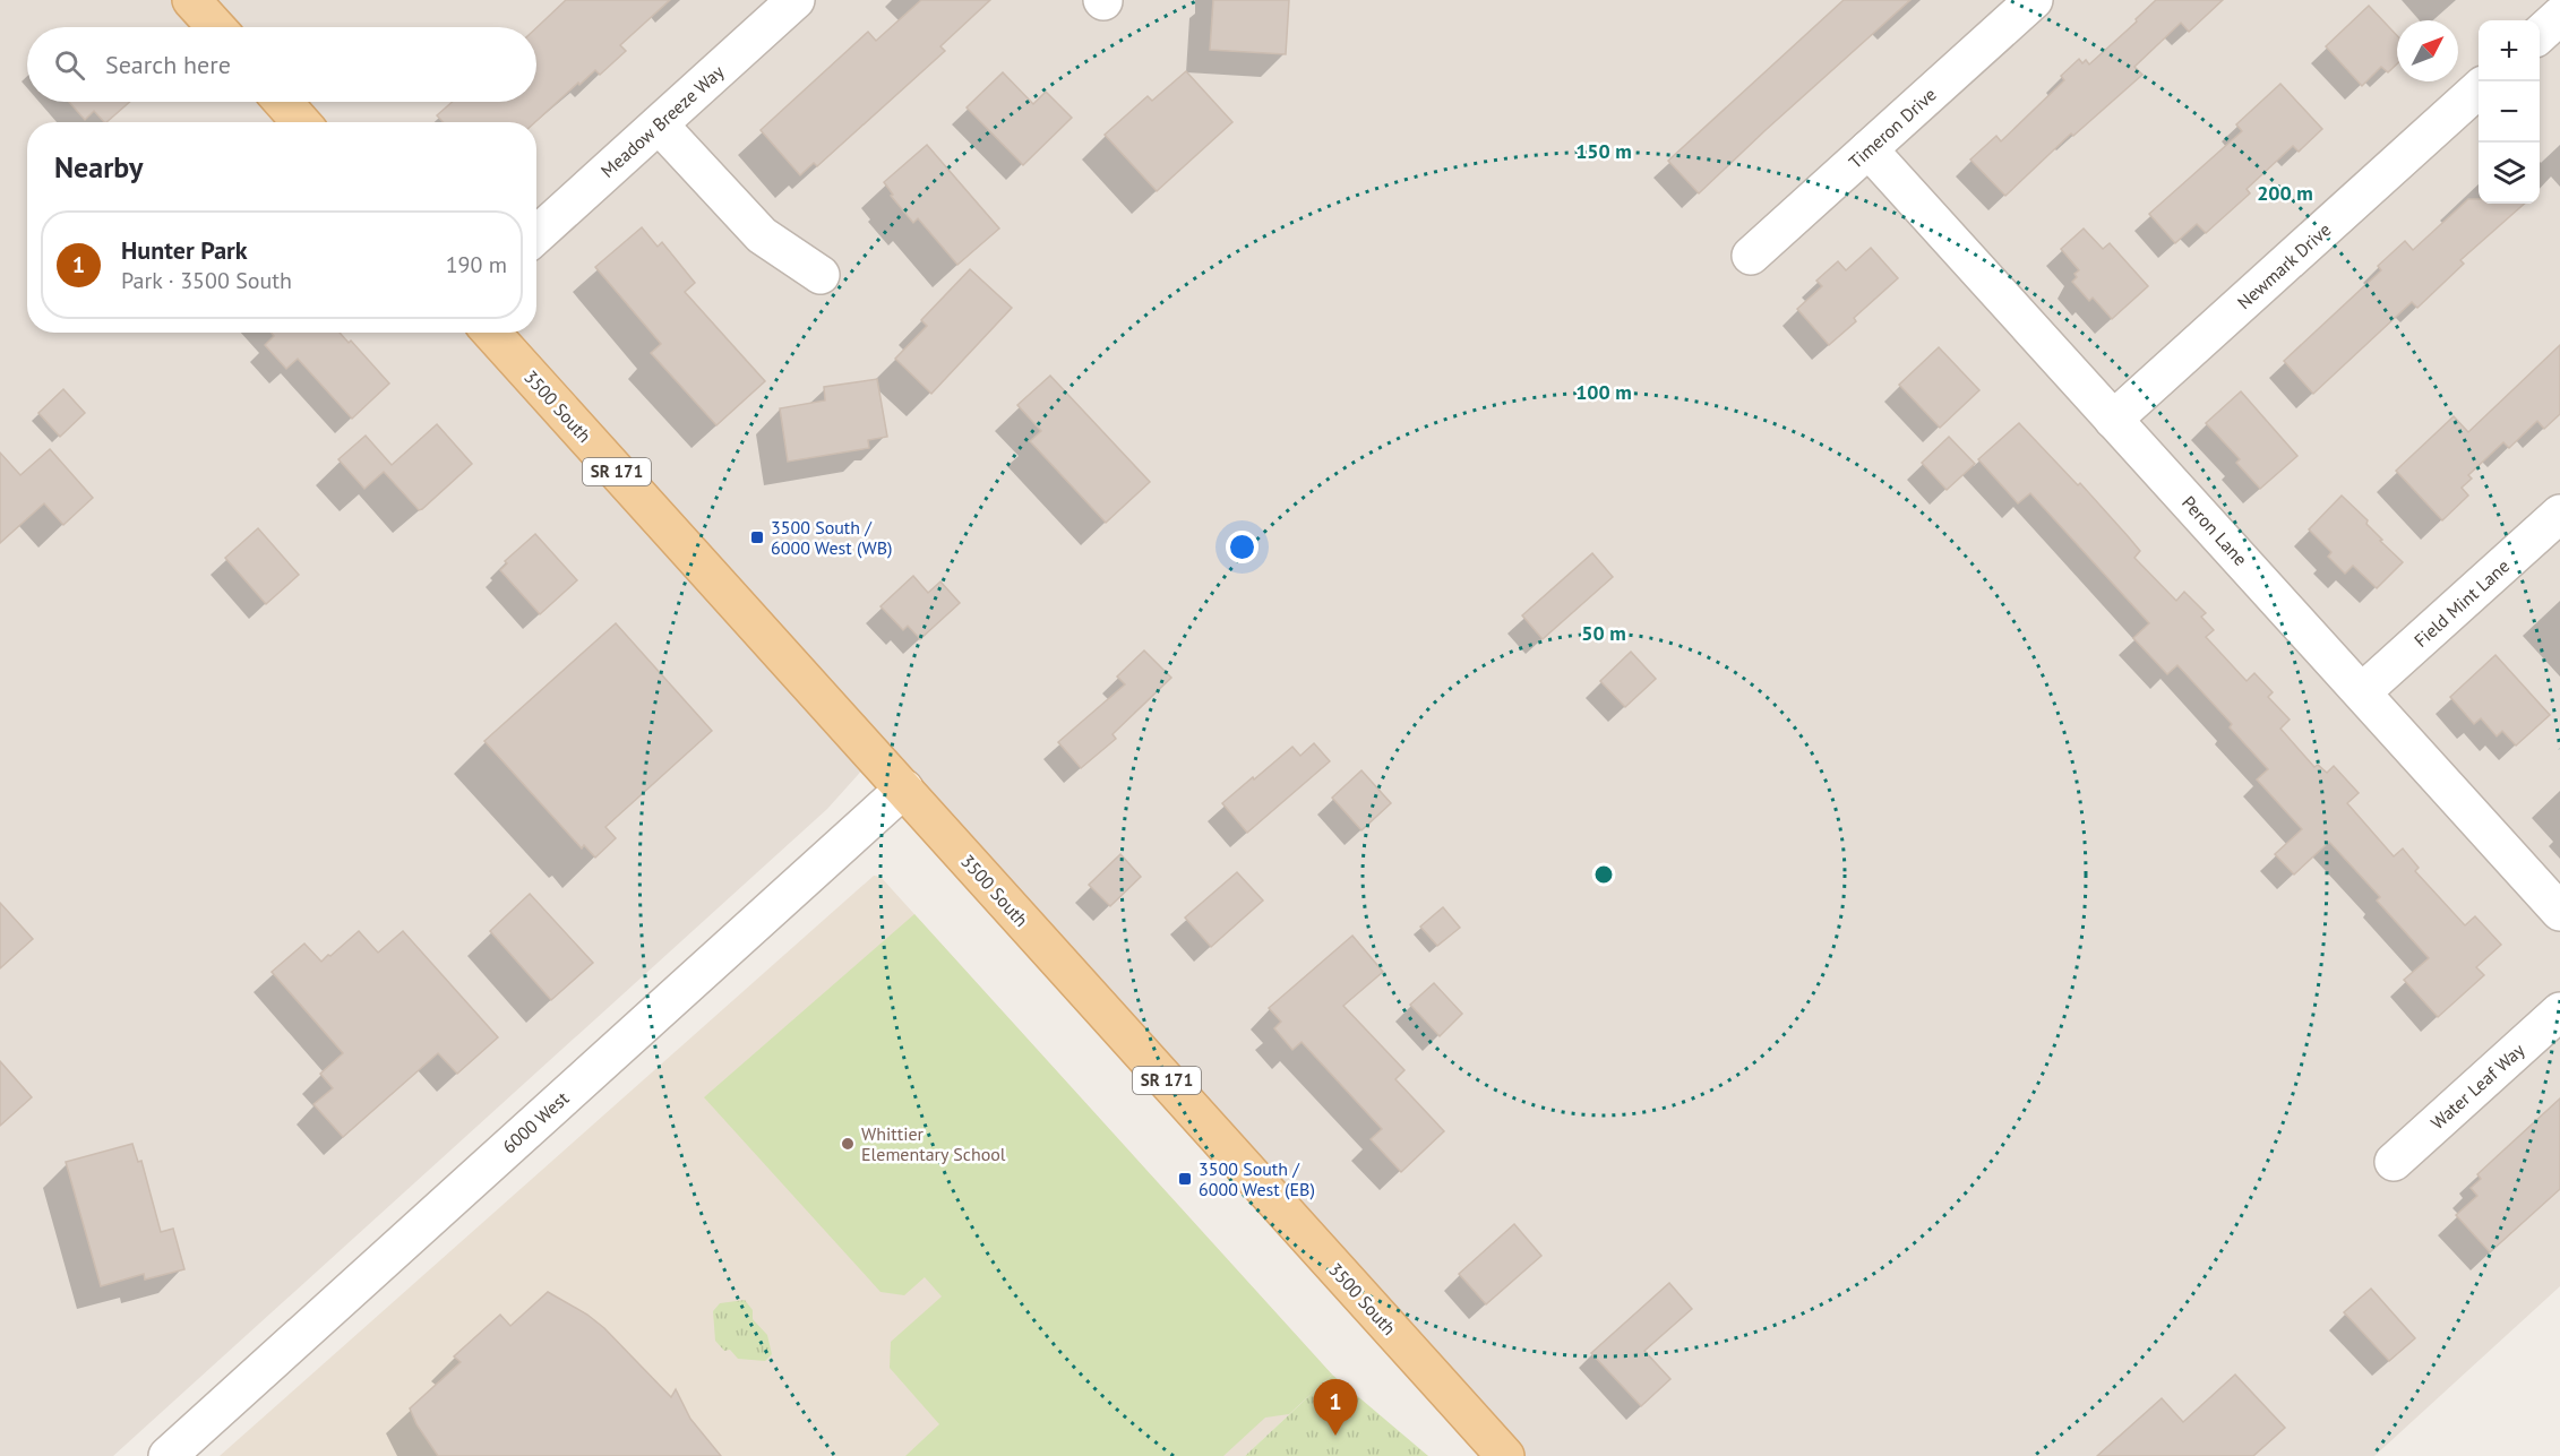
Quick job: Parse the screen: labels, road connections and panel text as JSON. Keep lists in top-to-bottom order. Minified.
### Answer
{"streets":{"main road":["3500 South","SR 171"],"street":["Meadow Breeze Way","Timeron Drive","Newmark Drive","Peron Lane","Field Mint Lane","Water Leaf Way","6000 West"]},"crossings":[["Timeron Drive","Peron Lane"],["Newmark Drive","Peron Lane"],["3500 South","6000 West"],["Peron Lane","Field Mint Lane"]],"places":{"transit":["3500 South / 6000 West (WB)","3500 South / 6000 West (EB)"],"other":["Whittier Elementary School"]},"north":"top right","page":{"map_buttons":["+","−"],"search":"Search here","heading":"Nearby","list":[{"mark":"1","name":"Hunter Park","note":"Park · 3500 South","value":"190 m"}],"pins":"1"},"rings":["150 m","200 m","100 m","50 m"]}
